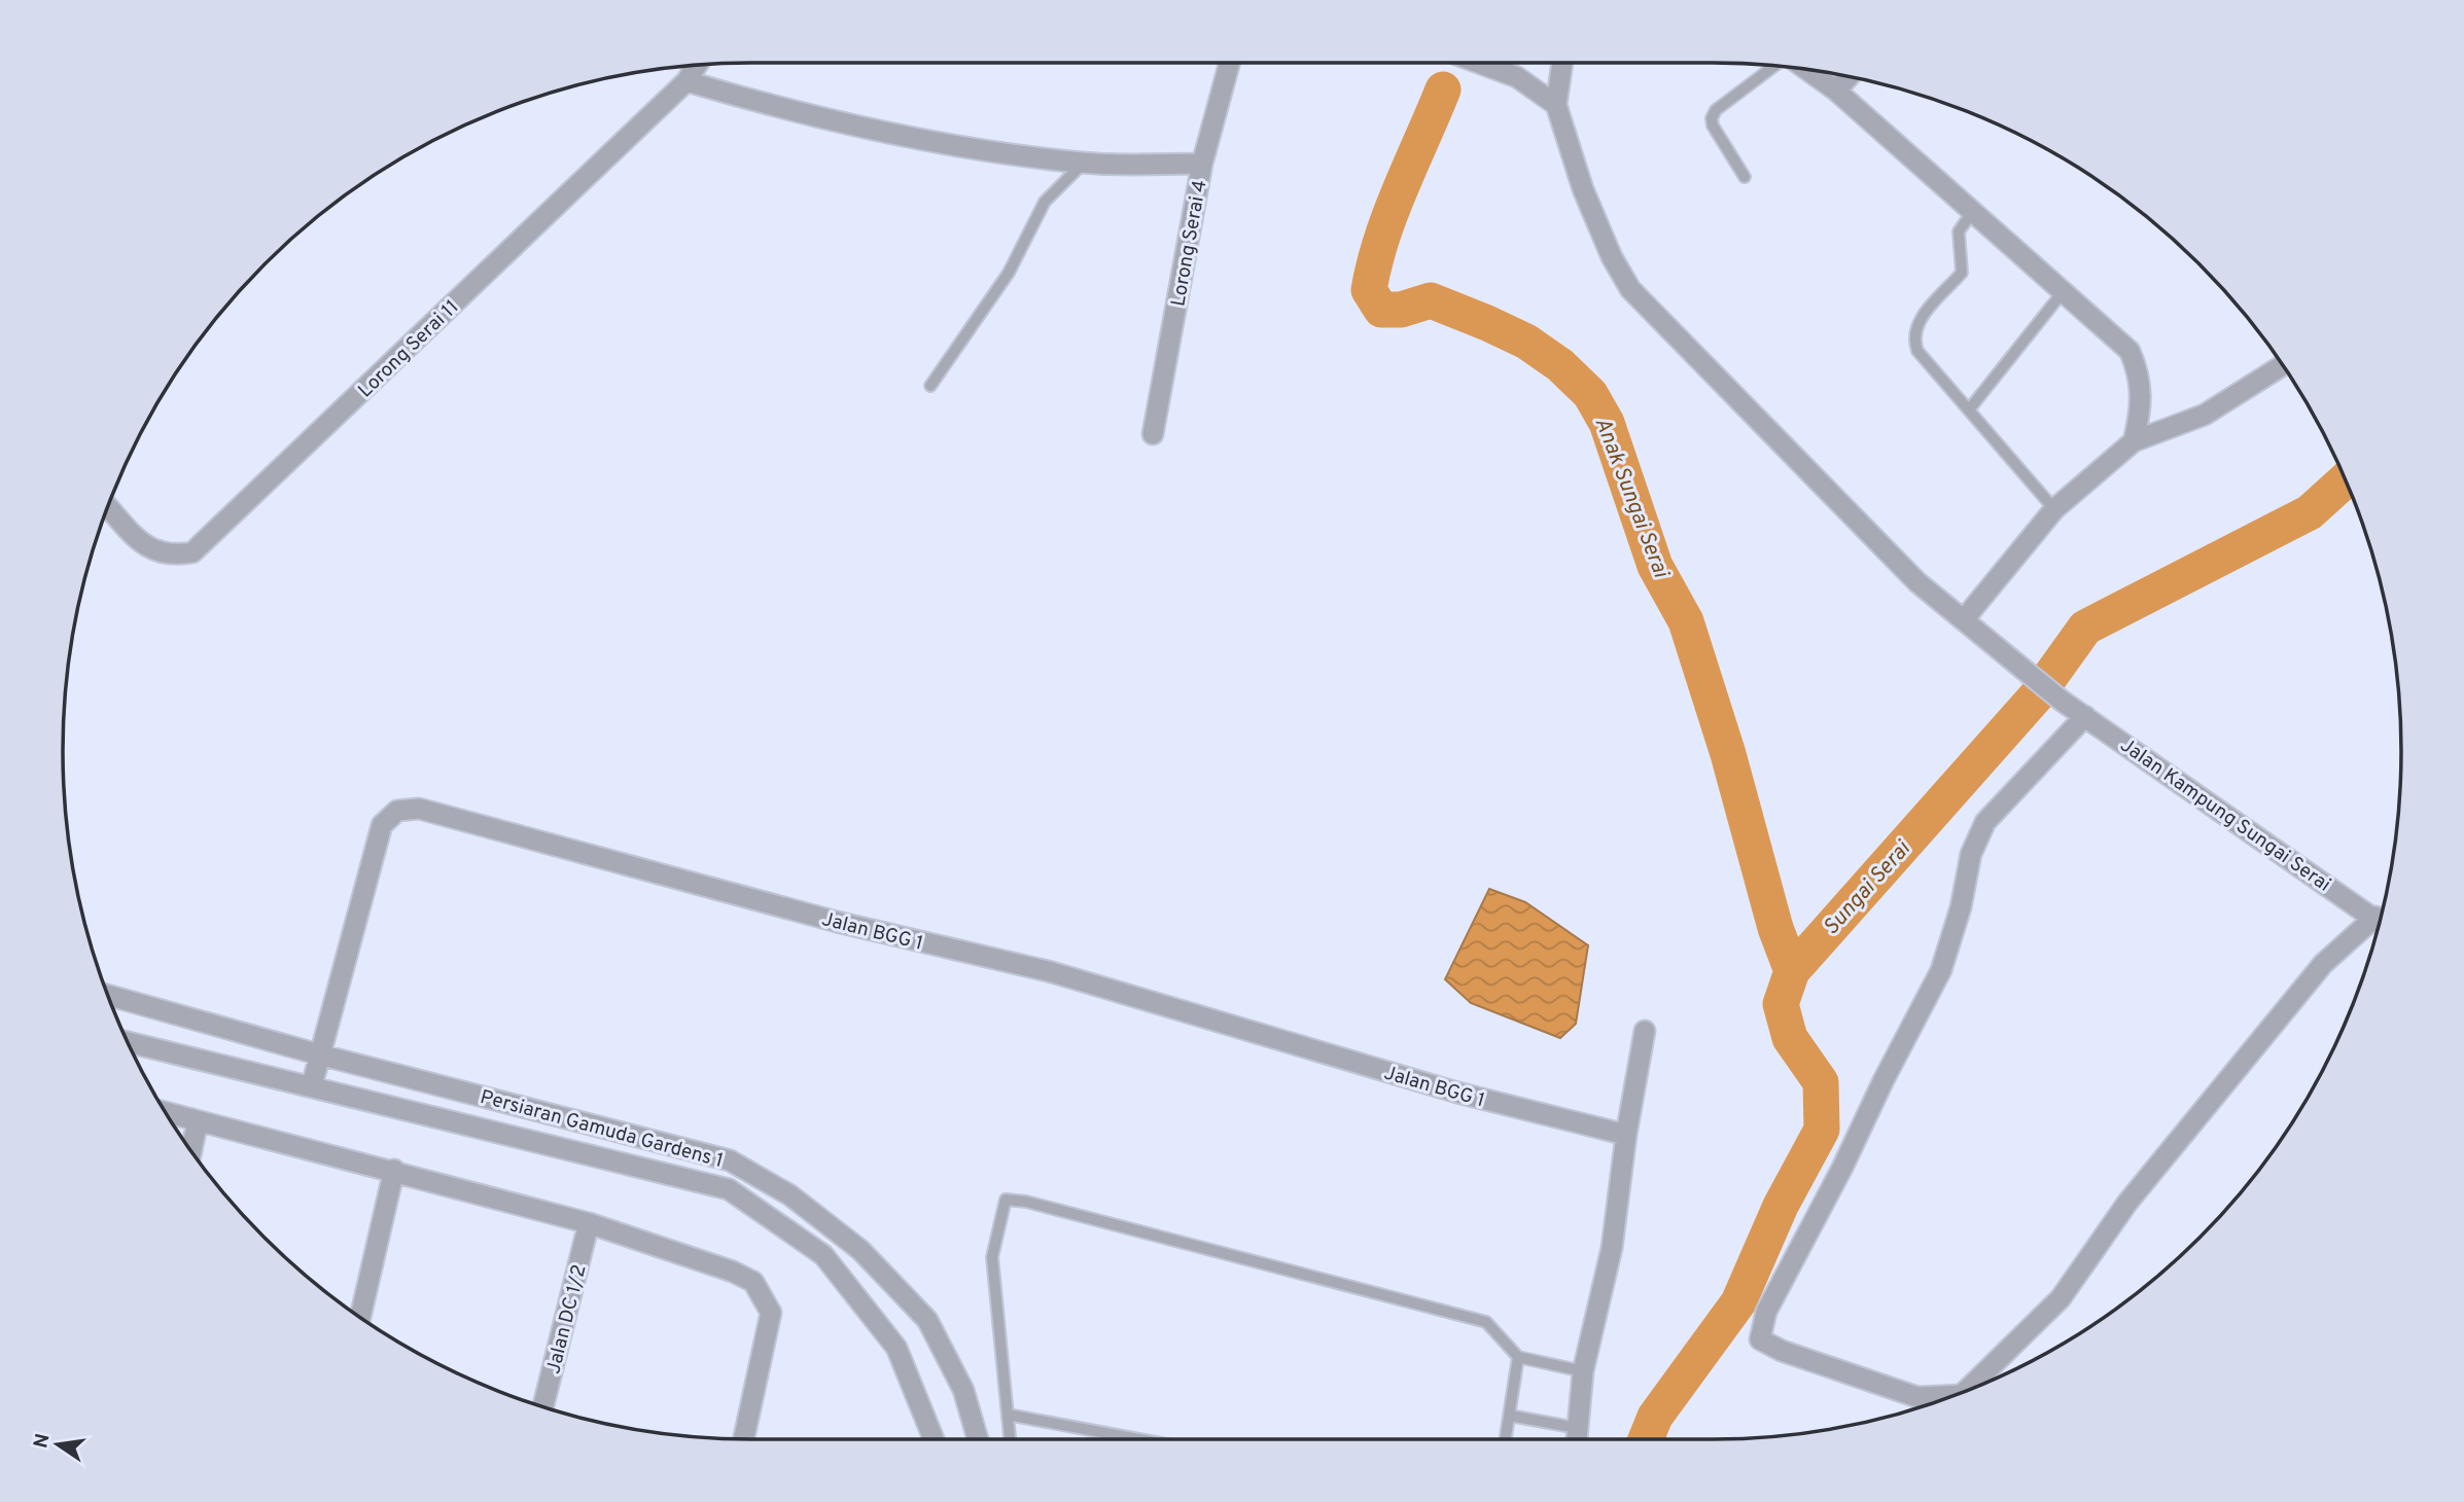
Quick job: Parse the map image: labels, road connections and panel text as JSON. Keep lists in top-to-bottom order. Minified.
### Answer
{"streets":{"street":["Lorong Serai 4","Lorong Serai 11","Jalan Kampung Sungai Serai","Jalan BGG 1","Persiaran Gamuda Gardens 1","Jalan DC 1/2"]},"crossings":[["Jalan BGG 1","Persiaran Gamuda Gardens 1"]],"water":["Anak Sungai Serai","Sungai Serai"],"north":"left"}
